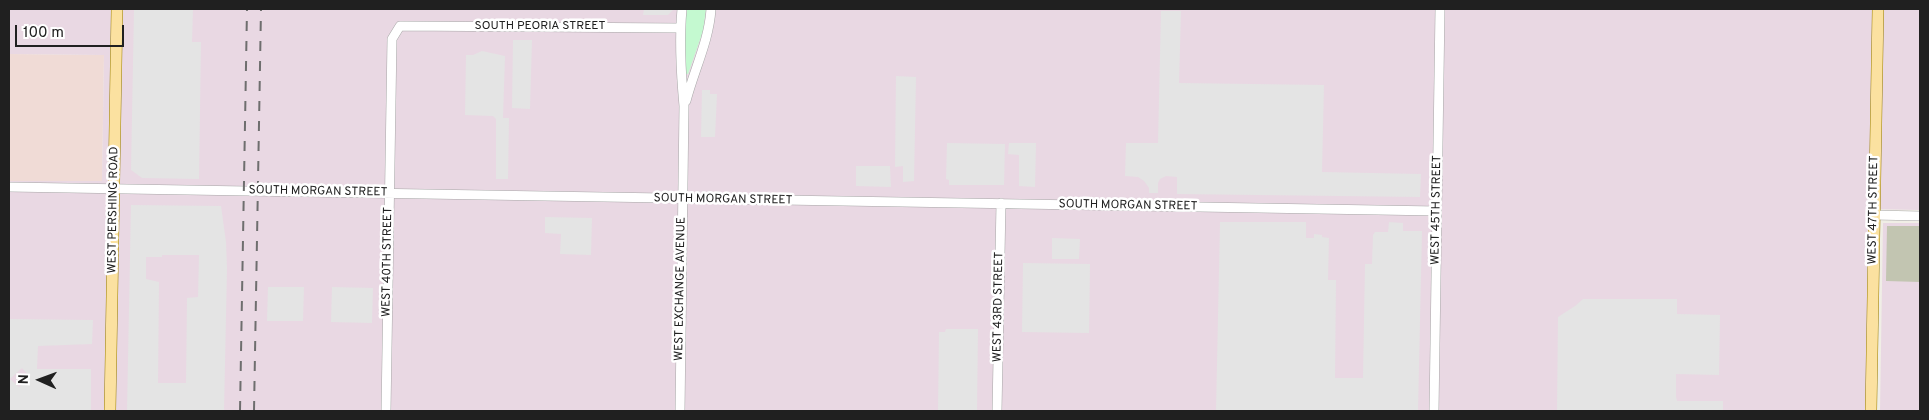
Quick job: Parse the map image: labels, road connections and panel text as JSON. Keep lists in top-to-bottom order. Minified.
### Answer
{"streets":{"main road":["WEST PERSHING ROAD","WEST 47TH STREET"],"street":["SOUTH PEORIA STREET","SOUTH MORGAN STREET","WEST 45TH STREET","WEST 40TH STREET","WEST EXCHANGE AVENUE","WEST 43RD STREET"]},"crossings":[["SOUTH PEORIA STREET","WEST 40TH STREET"],["SOUTH PEORIA STREET","WEST EXCHANGE AVENUE"],["SOUTH MORGAN STREET","WEST PERSHING ROAD"],["SOUTH MORGAN STREET","WEST 45TH STREET"],["SOUTH MORGAN STREET","WEST 40TH STREET"],["SOUTH MORGAN STREET","WEST EXCHANGE AVENUE"],["SOUTH MORGAN STREET","WEST 43RD STREET"]],"scale_bar":"100 m","north":"left"}
